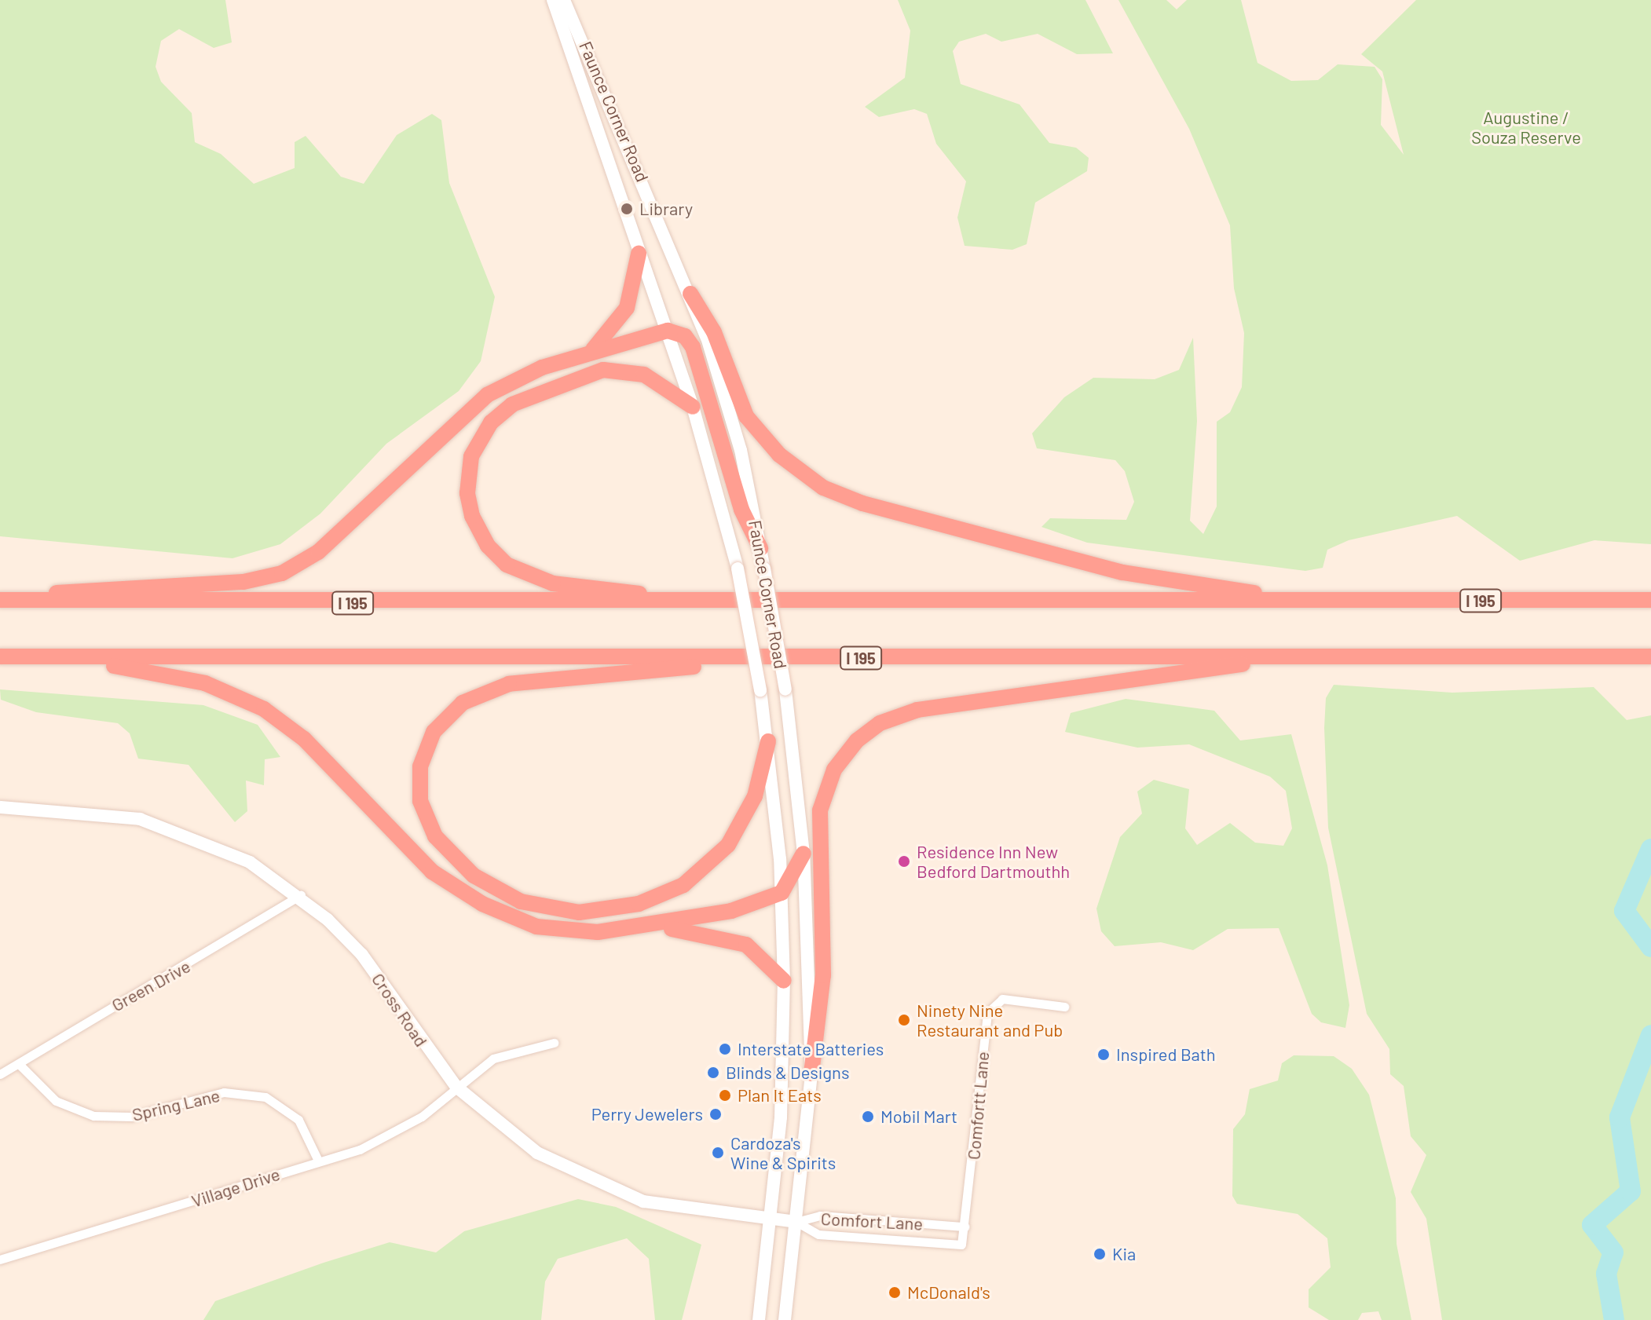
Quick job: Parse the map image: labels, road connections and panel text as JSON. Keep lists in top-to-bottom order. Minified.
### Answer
{"streets":{"highway":["I 195"],"main road":["Faunce Corner Road","Cross Road"],"street":["Green Drive","Spring Lane","Comfortt Lane","Village Drive","Comfort Lane"]},"crossings":[["Faunce Corner Road","Cross Road"],["Faunce Corner Road","Comfort Lane"],["Green Drive","Cross Road"],["Green Drive","Spring Lane"],["Cross Road","Village Drive"],["Cross Road","Comfort Lane"],["Spring Lane","Village Drive"],["Comfortt Lane","Comfort Lane"]],"parks":["Augustine / Souza Reserve"],"places":["Library","Residence Inn New Bedford Dartmouthh","Ninety Nine Restaurant and Pub","Interstate Batteries","Inspired Bath","Blinds & Designs","Plan It Eats","Perry Jewelers","Mobil Mart","Cardoza's Wine & Spirits","Kia","McDonald's"]}
